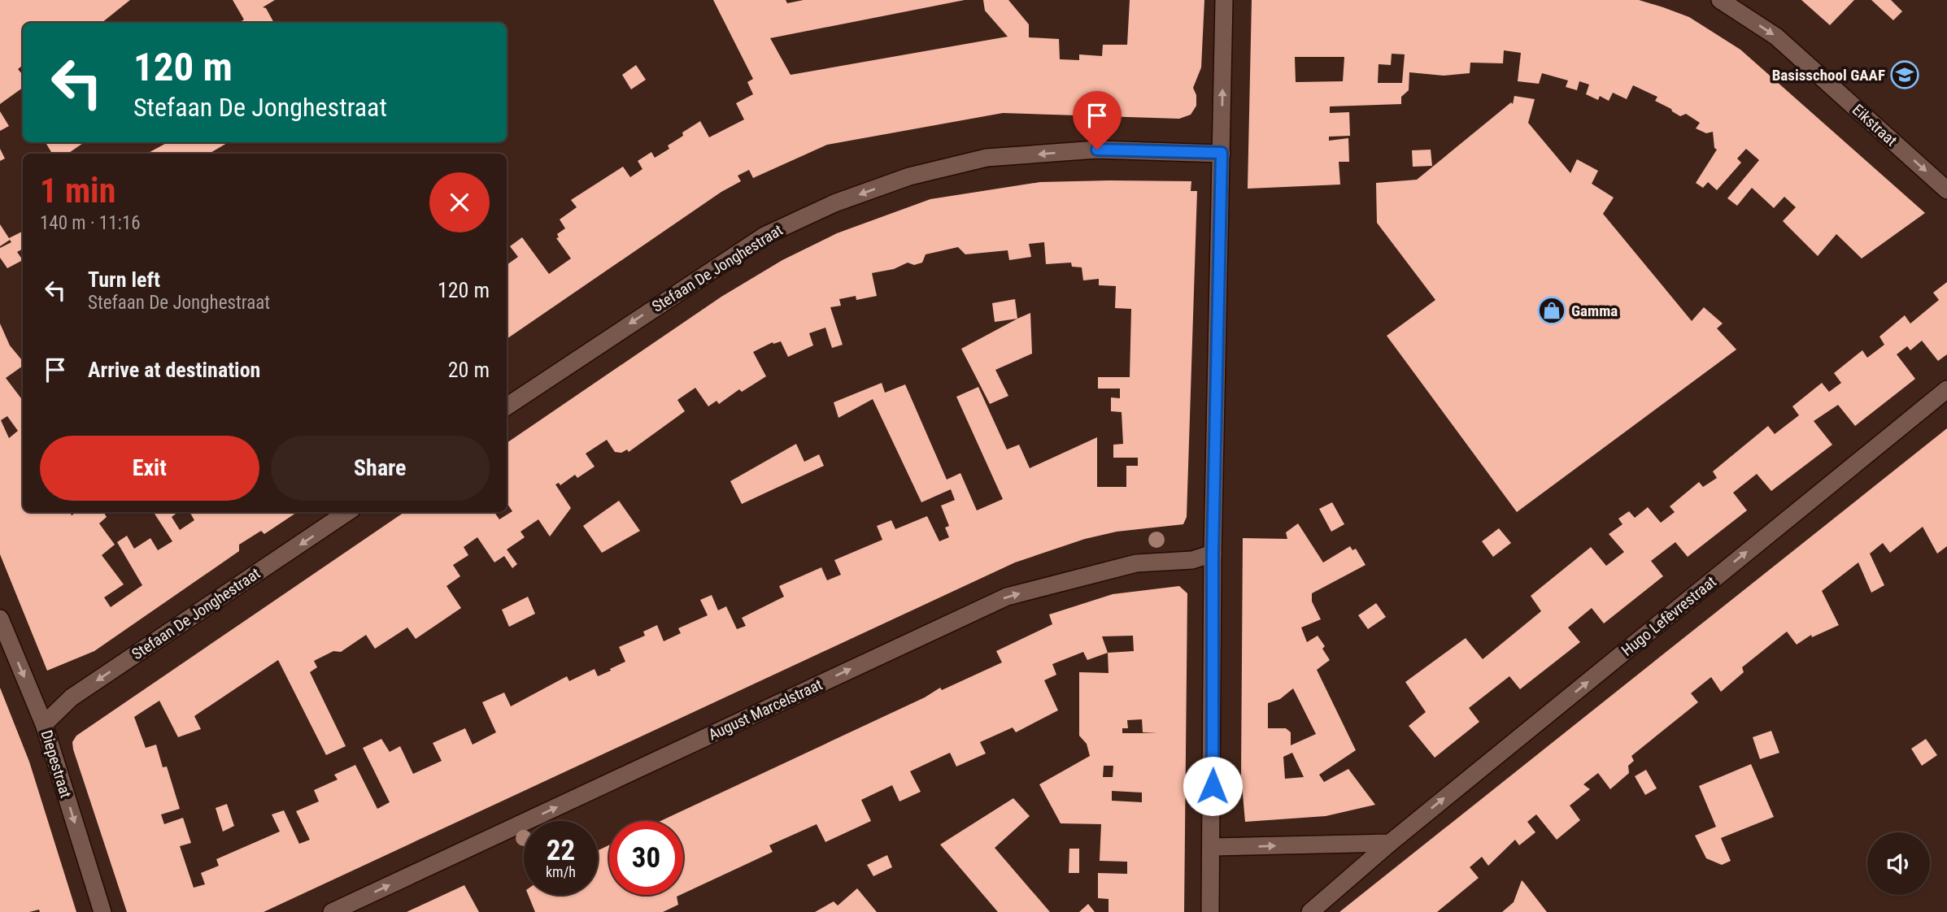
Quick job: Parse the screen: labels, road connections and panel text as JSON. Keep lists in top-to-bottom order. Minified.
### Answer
{"streets":{"street":["Eikstraat","Stefaan De Jonghestraat","Hugo Lefèvrestraat","August Marcelstraat","Diepestraat"]},"crossings":[["Stefaan De Jonghestraat","Diepestraat"]],"one_way":["Eikstraat","Stefaan De Jonghestraat","Hugo Lefèvrestraat","August Marcelstraat","Diepestraat"],"places":{"school or university":["Basisschool GAAF"],"shop":["Gamma"]},"page":{"turn":["120 m","Stefaan De Jonghestraat"],"heading":["1 min","140 m · 11:16"],"list":[{"name":"Turn left","note":"Stefaan De Jonghestraat","value":"120 m"},{"name":"Arrive at destination","value":"20 m"}],"buttons":["Exit","Share"],"speed":"22 km/h","limit":"30"}}
